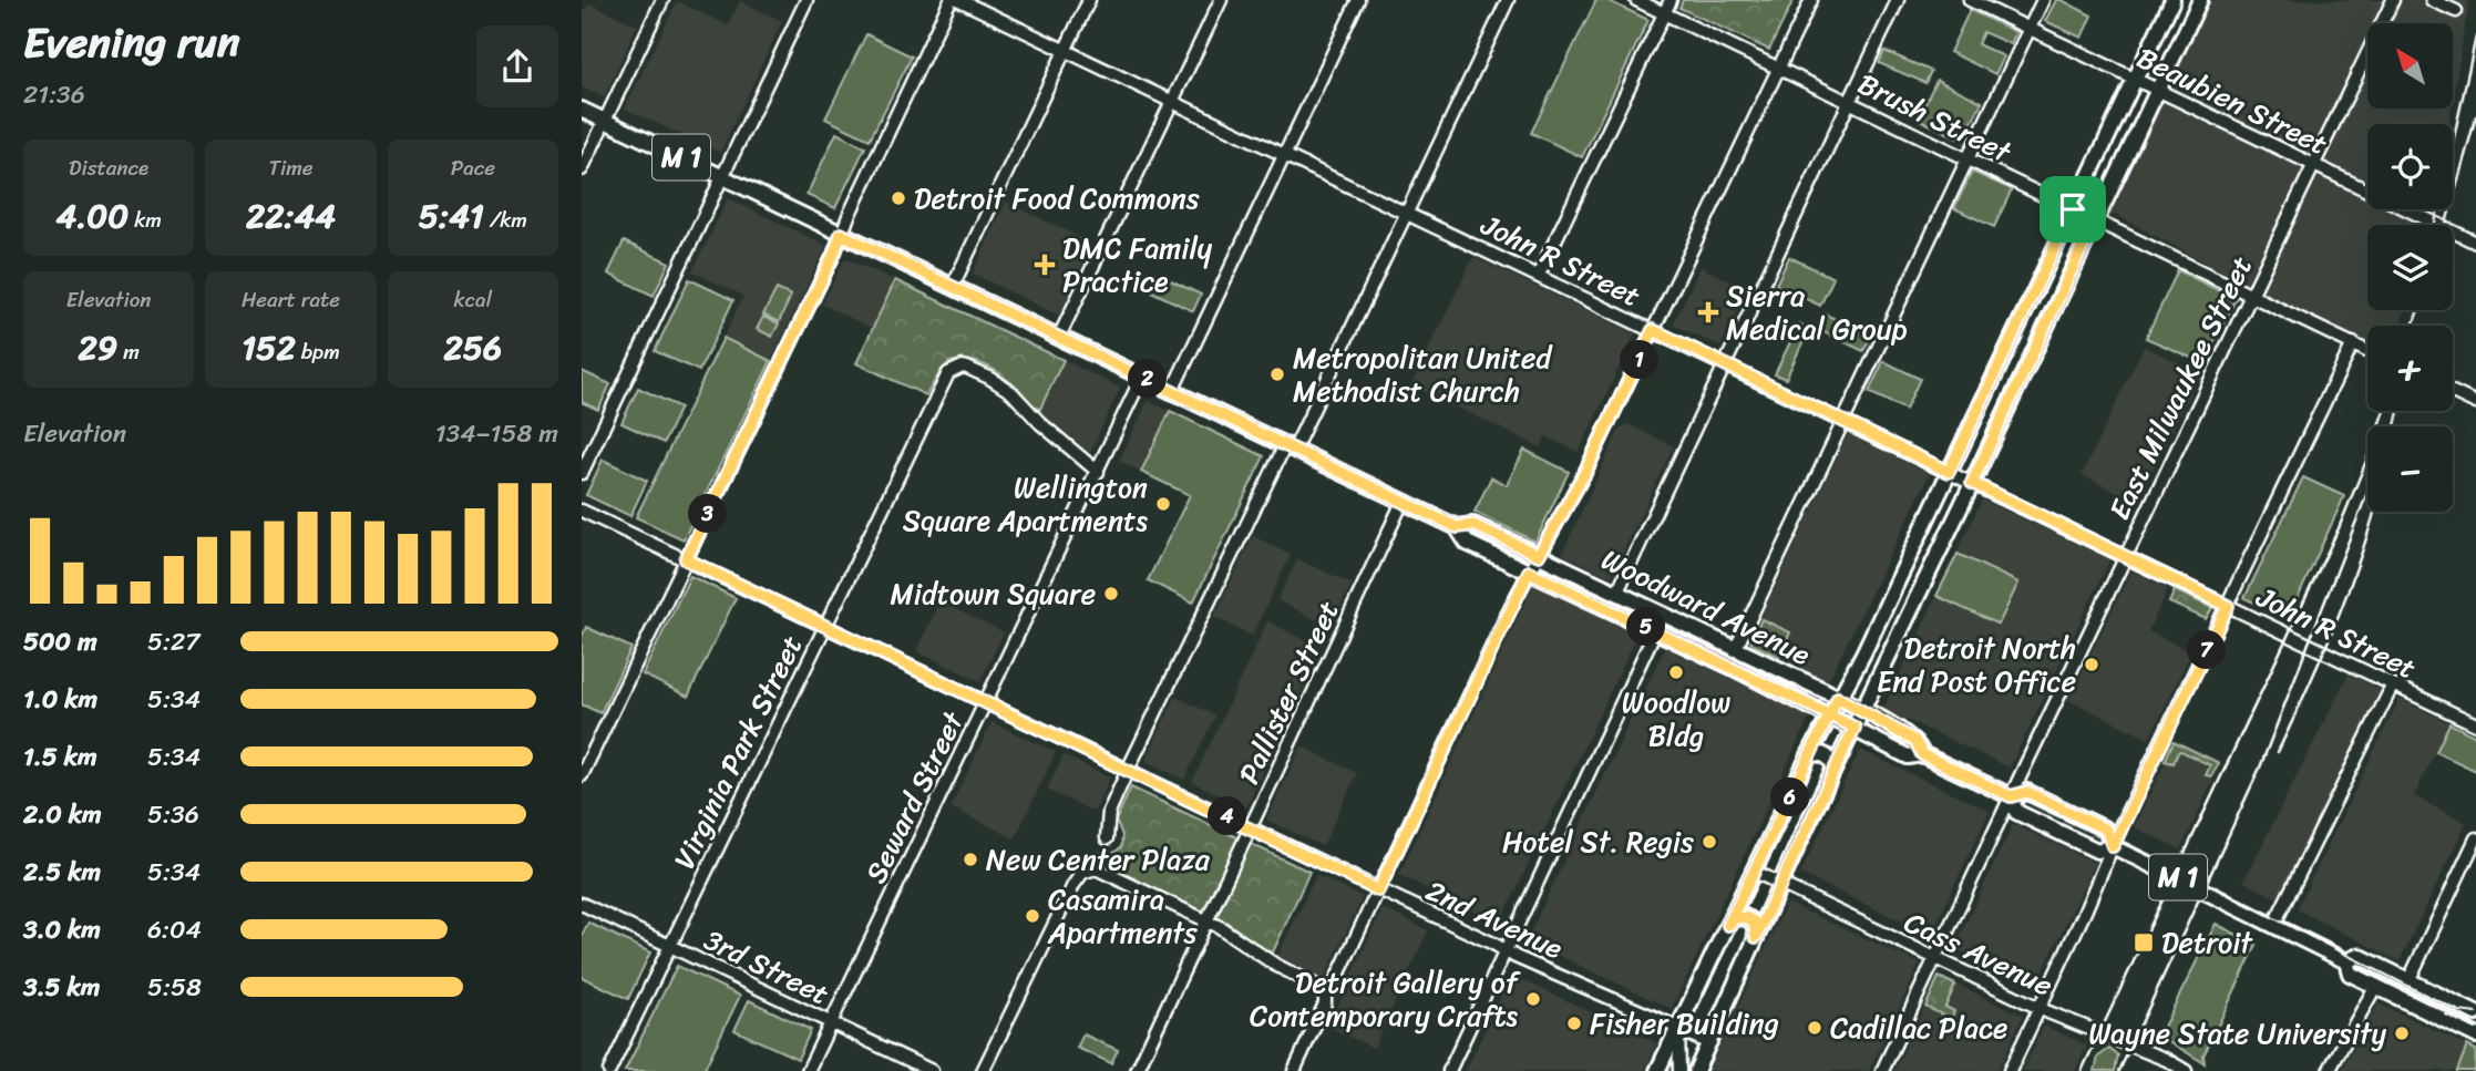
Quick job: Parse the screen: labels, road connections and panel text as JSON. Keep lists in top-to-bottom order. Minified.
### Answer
{"streets":{"main road":["M 1","Woodward Avenue"],"street":["Beaubien Street","Brush Street","John R Street","East Milwaukee Street","Pallister Street","Virginia Park Street","Seward Street","2nd Avenue","Cass Avenue","3rd Street"]},"crossings":[["Beaubien Street","East Milwaukee Street"],["Brush Street","East Milwaukee Street"],["John R Street","East Milwaukee Street"],["East Milwaukee Street","Woodward Avenue"],["East Milwaukee Street","Cass Avenue"],["Woodward Avenue","Pallister Street"],["Woodward Avenue","Seward Street"],["Pallister Street","2nd Avenue"],["Virginia Park Street","Seward Street"],["Virginia Park Street","2nd Avenue"],["Virginia Park Street","3rd Street"],["Seward Street","2nd Avenue"],["Seward Street","3rd Street"]],"places":{"other":["Detroit Food Commons","Metropolitan United Methodist Church","Wellington Square Apartments","Midtown Square","Detroit North End Post Office","Woodlow Bldg","Hotel St. Regis","New Center Plaza","Casamira Apartments","Detroit Gallery of Contemporary Crafts","Fisher Building","Cadillac Place","Wayne State University"],"health":["DMC Family Practice","Sierra Medical Group"],"transit":["Detroit"]},"north":"top left","page":{"heading":["Evening run","21:36"],"map_buttons":["+","−"],"stats":[["Distance","4.00 km"],["Time","22:44"],["Pace","5:41 /km"],["Elevation","29 m"],["Heart rate","152 bpm"],["kcal","256"]],"pins":["1","2","3","5","7","6","4"],"chart":["Elevation","134–158 m"],"list":[{"name":"500 m","note":"5:27"},{"name":"1.0 km","note":"5:34"},{"name":"1.5 km","note":"5:34"},{"name":"2.0 km","note":"5:36"},{"name":"2.5 km","note":"5:34"},{"name":"3.0 km","note":"6:04"},{"name":"3.5 km","note":"5:58"}]}}
